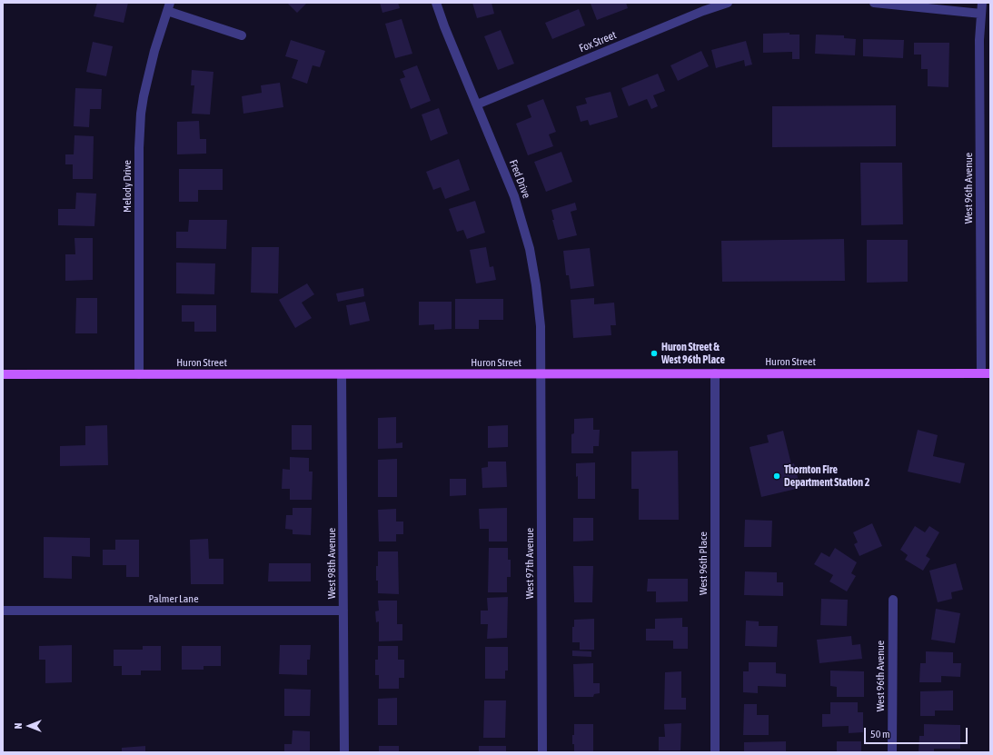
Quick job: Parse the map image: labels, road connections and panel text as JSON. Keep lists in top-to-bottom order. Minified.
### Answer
{"streets":{"main road":["Huron Street"],"street":["Fox Street","Fred Drive","Melody Drive","West 96th Avenue","West 98th Avenue","West 97th Avenue","West 96th Place","Palmer Lane"]},"crossings":[["Fox Street","Fred Drive"],["Fred Drive","Huron Street"],["Fred Drive","West 97th Avenue"],["Melody Drive","Huron Street"],["West 96th Avenue","Huron Street"],["Huron Street","West 98th Avenue"],["Huron Street","West 97th Avenue"],["Huron Street","West 96th Place"],["West 98th Avenue","Palmer Lane"]],"places":["Huron Street & West 96th Place","Thornton Fire Department Station 2"],"scale_bar":"50 m","north":"left"}
